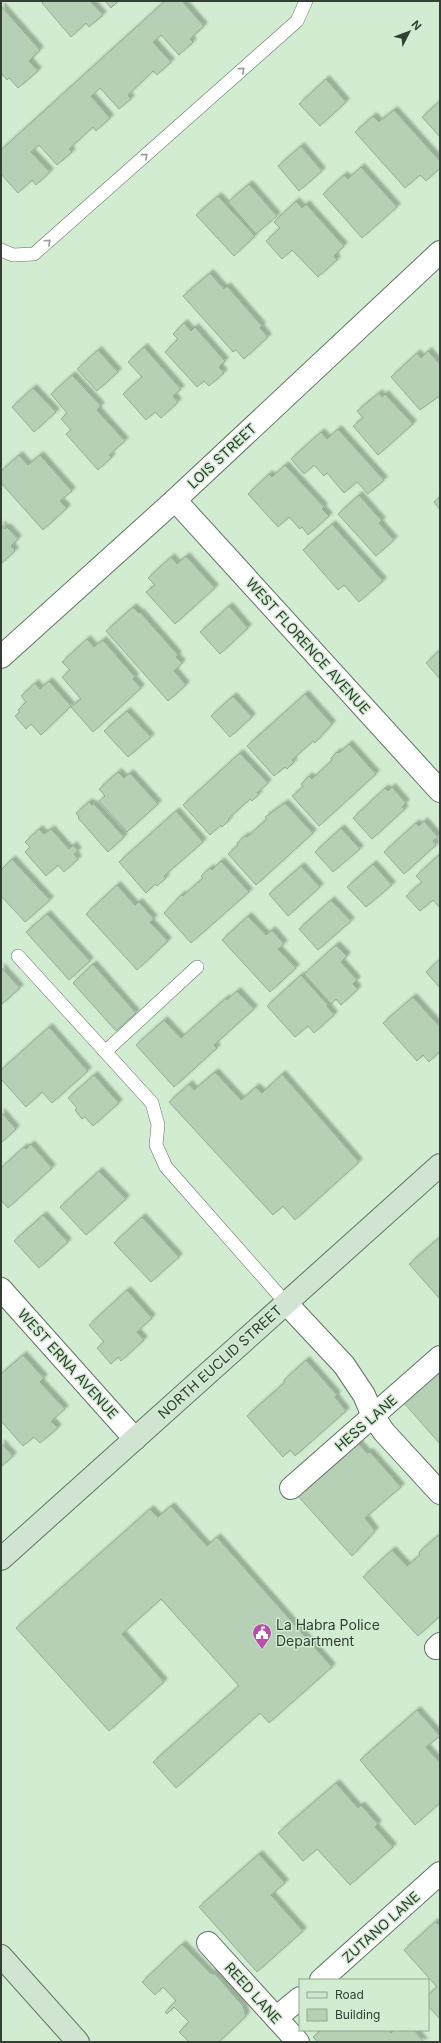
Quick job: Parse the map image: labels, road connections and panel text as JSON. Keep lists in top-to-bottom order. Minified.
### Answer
{"streets":{"street":["LOIS STREET","WEST FLORENCE AVENUE","NORTH EUCLID STREET","WEST ERNA AVENUE","HESS LANE","ZUTANO LANE","REED LANE"]},"crossings":[["LOIS STREET","WEST FLORENCE AVENUE"],["NORTH EUCLID STREET","WEST ERNA AVENUE"]],"places":{"public building":["La Habra Police Department"]},"legend":["Road","Building"],"north":"top right"}
